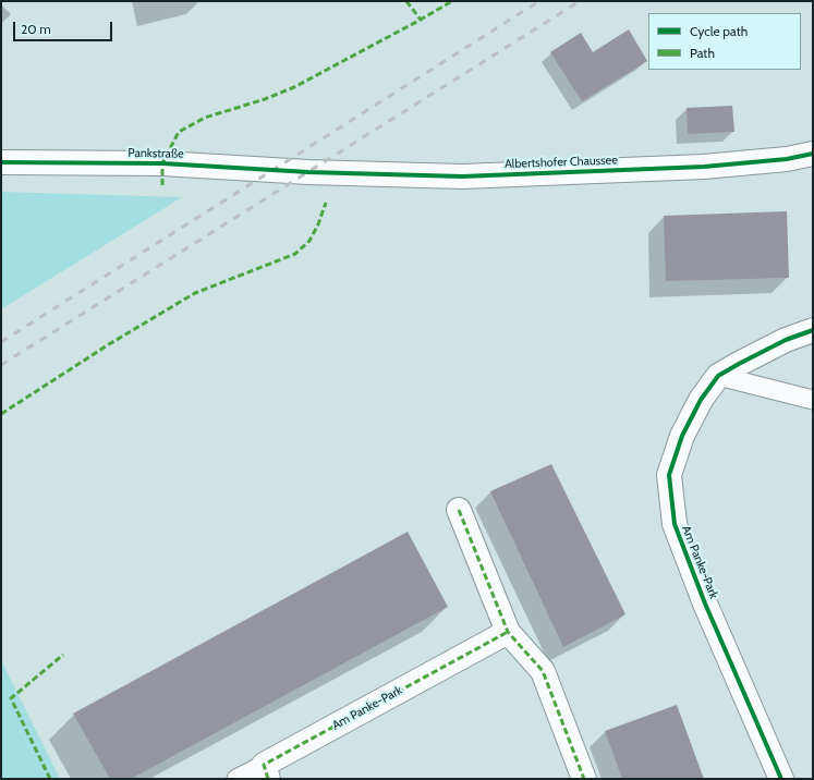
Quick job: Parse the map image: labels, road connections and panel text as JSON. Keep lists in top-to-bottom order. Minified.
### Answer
{"streets":{"street":["Pankstraße","Albertshofer Chaussee","Am Panke-Park"]},"crossings":[["Pankstraße","Albertshofer Chaussee"]],"legend":["Cycle path","Path"],"scale_bar":"20 m"}
